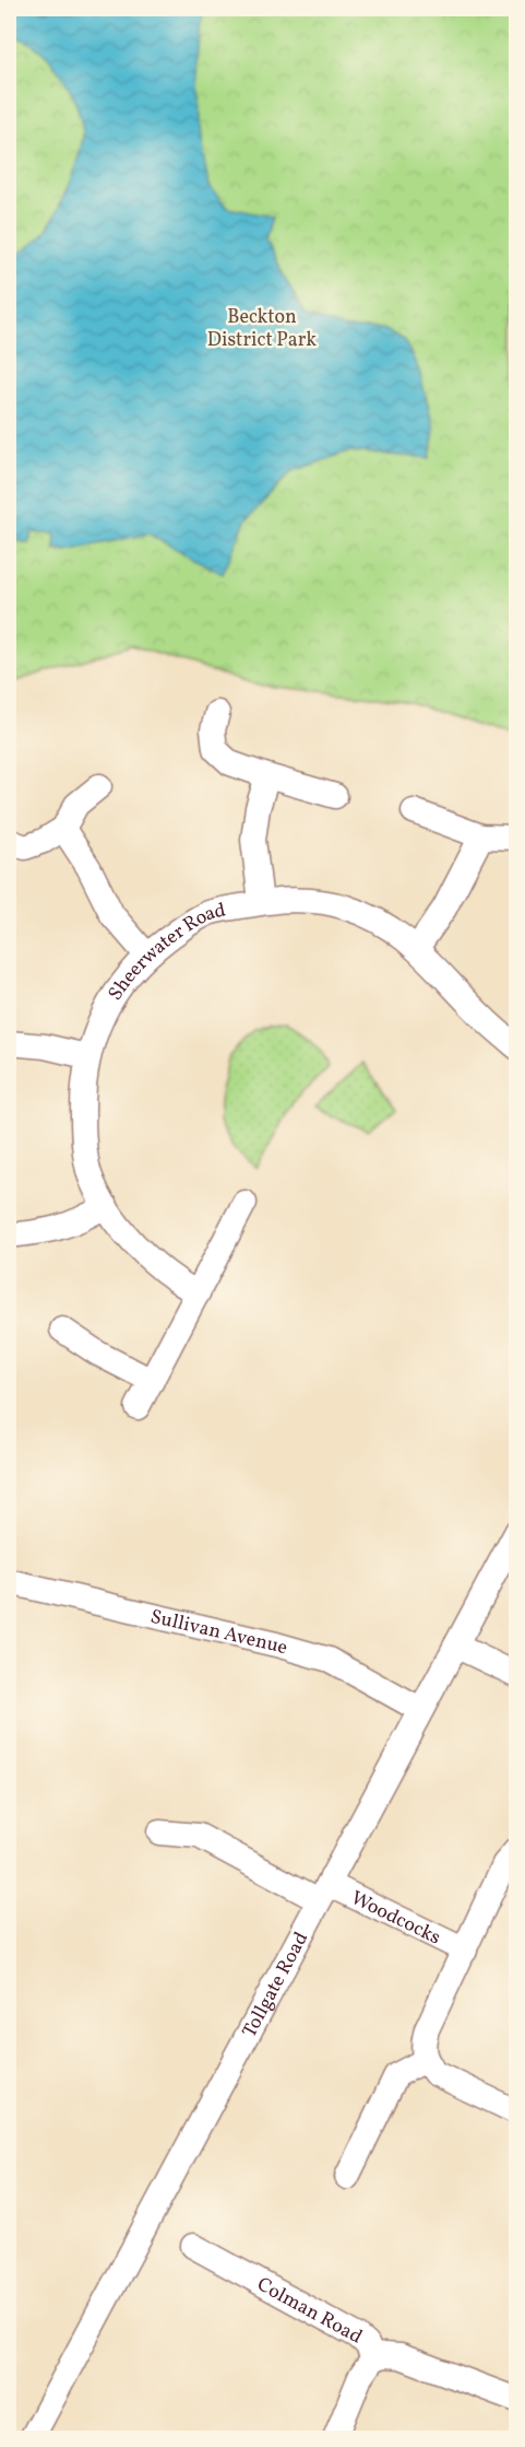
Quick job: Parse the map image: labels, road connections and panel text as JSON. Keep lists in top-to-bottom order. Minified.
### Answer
{"streets":{"street":["Sheerwater Road","Sullivan Avenue","Woodcocks","Tollgate Road","Colman Road"]},"crossings":[["Sullivan Avenue","Tollgate Road"],["Woodcocks","Tollgate Road"]],"parks":["Beckton District Park"]}
